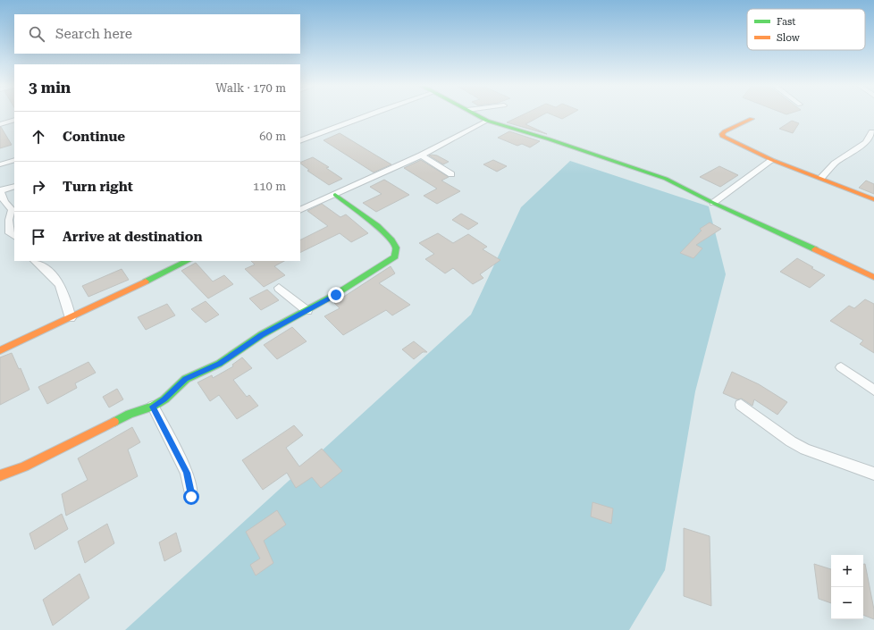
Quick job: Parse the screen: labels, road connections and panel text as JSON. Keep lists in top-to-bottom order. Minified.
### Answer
{"legend":["Fast","Slow"],"page":{"search":"Search here","heading":["3 min","Walk · 170 m"],"list":[["Continue","60 m"],["Turn right","110 m"],"Arrive at destination"],"map_buttons":["+","−"]}}
